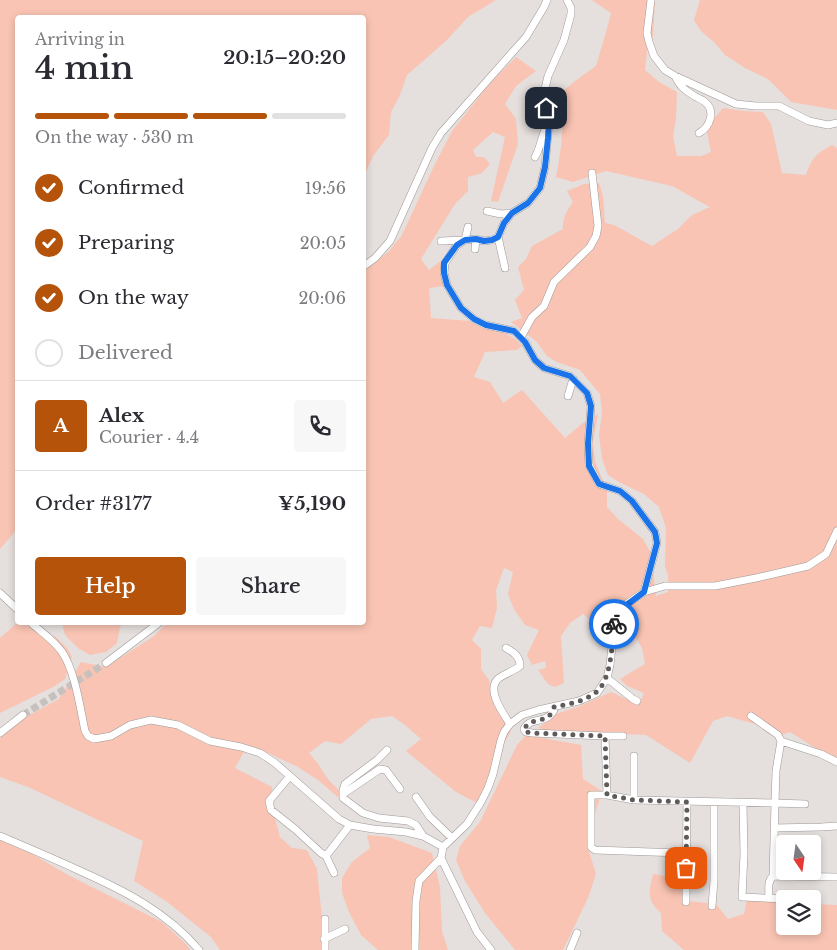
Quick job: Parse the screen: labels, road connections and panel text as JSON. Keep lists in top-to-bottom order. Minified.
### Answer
{"north":"bottom","page":{"heading":["4 min","Arriving in","20:15–20:20"],"panel":["Alex","Courier · 4.4","Order #3177","¥5,190"],"bar":"On the way · 530 m","list":[["Confirmed","19:56"],["Preparing","20:05"],["On the way","20:06"],"Delivered"],"round":"A","buttons":["Help","Share"]}}
